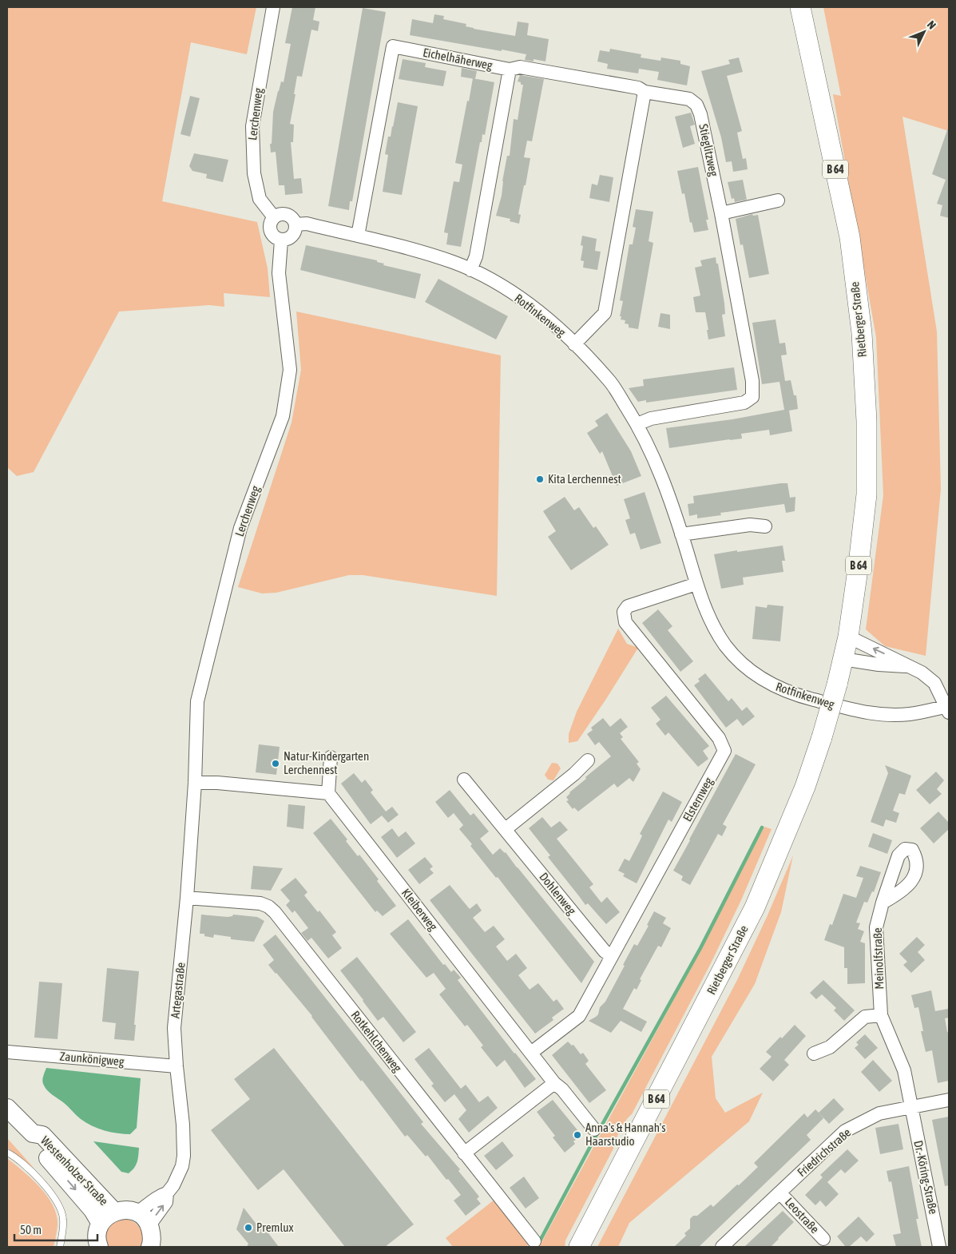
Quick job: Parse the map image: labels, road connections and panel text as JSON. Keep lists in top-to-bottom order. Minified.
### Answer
{"streets":{"main road":["B 64","Rietberger Straße","Westenholzer Straße"],"street":["Eichelhäherweg","Lerchenweg","Stieglitzweg","Rotfinkenweg","Elsternweg","Dohlenweg","Kleiberweg","Meinolfstraße","Artegastraße","Rotkehlchenweg","Zaunkönigweg","Friedrichstraße","Dr.-Köring-Straße","Leostraße"]},"crossings":[["Eichelhäherweg","Stieglitzweg"],["Eichelhäherweg","Rotfinkenweg"],["Lerchenweg","Rotfinkenweg"],["Lerchenweg","Artegastraße"],["Stieglitzweg","Rotfinkenweg"],["Rotfinkenweg","Elsternweg"],["Elsternweg","Dohlenweg"],["Elsternweg","Kleiberweg"],["Meinolfstraße","Friedrichstraße"],["Meinolfstraße","Dr.-Köring-Straße"],["Artegastraße","Rotkehlchenweg"],["Artegastraße","Zaunkönigweg"],["Friedrichstraße","Dr.-Köring-Straße"],["Friedrichstraße","Leostraße"]],"places":["Kita Lerchennest","Natur-Kindergarten Lerchennest","Anna's & Hannah's Haarstudio","Premlux"],"scale_bar":"50 m","north":"top right"}
